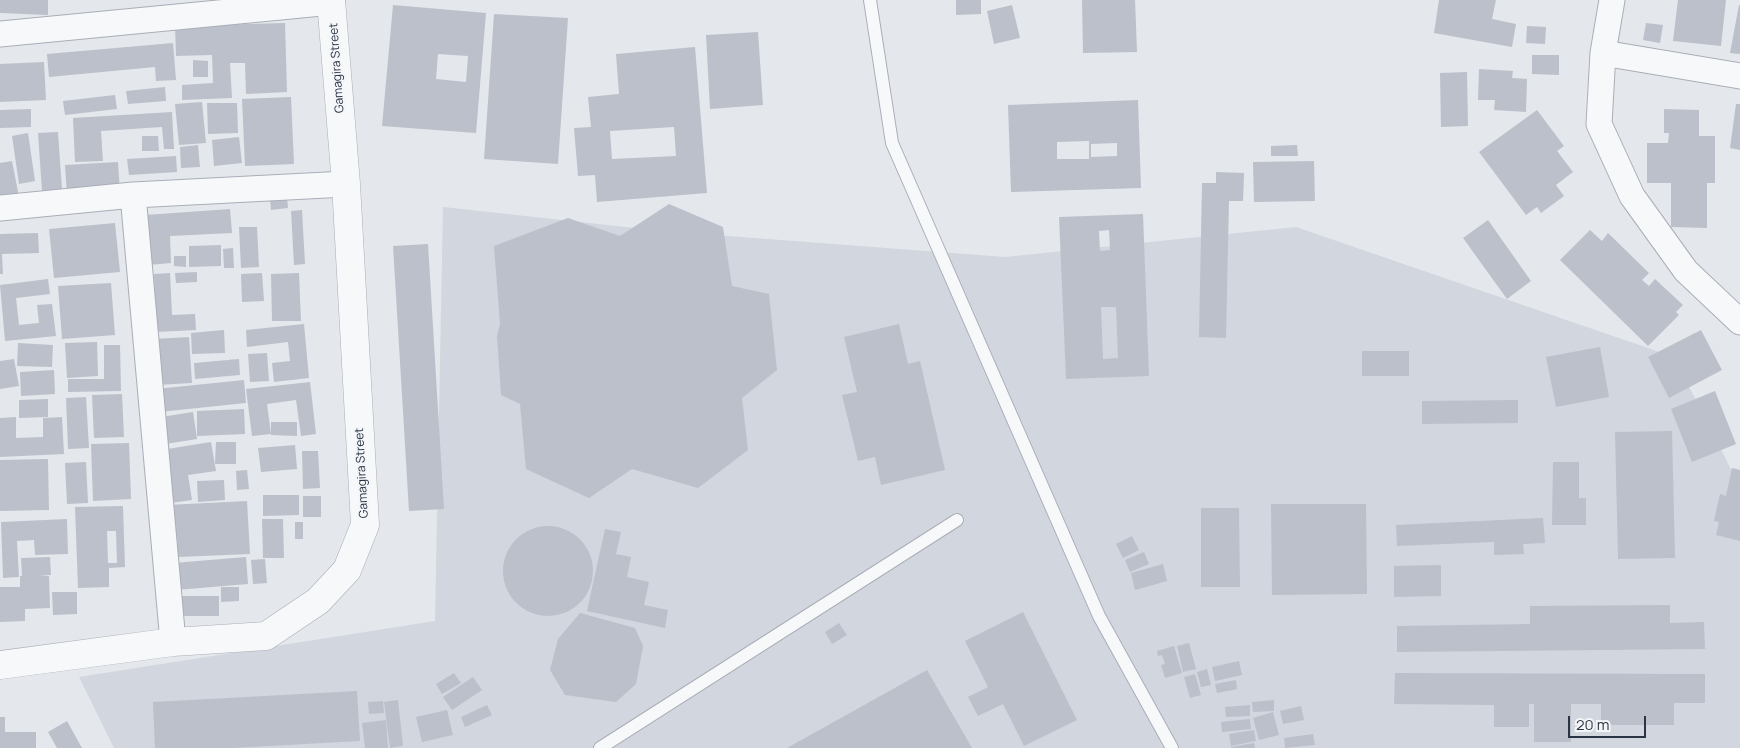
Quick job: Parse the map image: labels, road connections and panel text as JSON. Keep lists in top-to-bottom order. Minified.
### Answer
{"streets":{"street":["Gamagira Street"]},"scale_bar":"20 m"}
